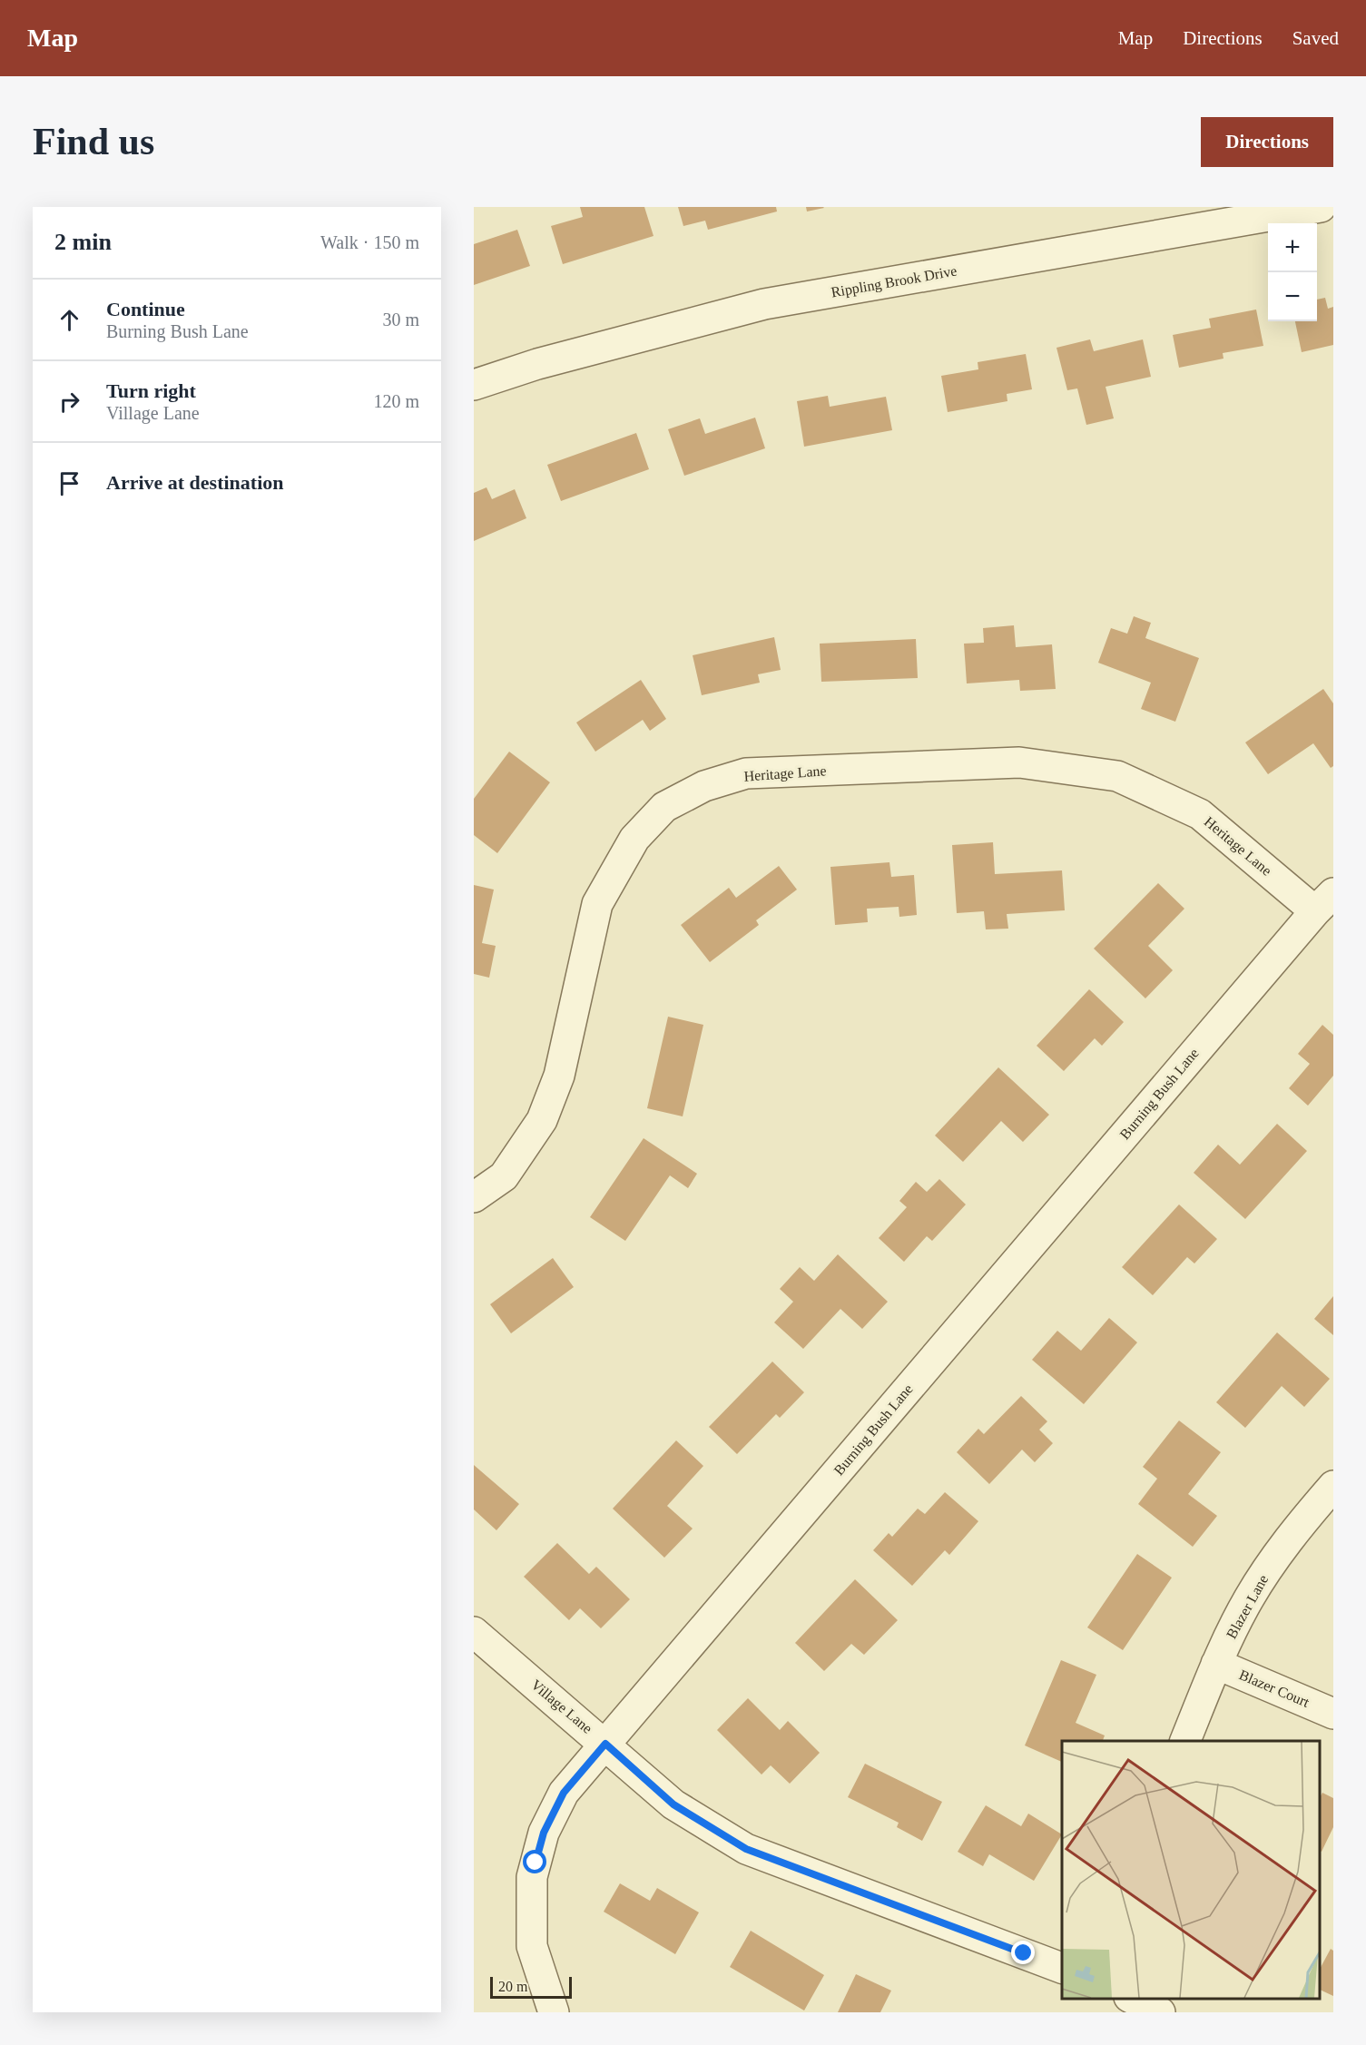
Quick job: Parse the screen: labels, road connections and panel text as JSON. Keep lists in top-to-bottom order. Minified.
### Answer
{"streets":{"street":["Rippling Brook Drive","Heritage Lane","Burning Bush Lane","Blazer Lane","Blazer Court","Village Lane"]},"crossings":[["Heritage Lane","Burning Bush Lane"],["Burning Bush Lane","Village Lane"],["Blazer Lane","Blazer Court"]],"scale_bar":"20 m","page":{"header":"Map","nav":["Map","Directions","Saved"],"buttons":"Directions","title":"Find us","heading":["2 min","Walk · 150 m"],"map_buttons":["+","−"],"list":[["Continue","Burning Bush Lane","30 m"],["Turn right","Village Lane","120 m"],"Arrive at destination"],"scale":"20 m"}}
